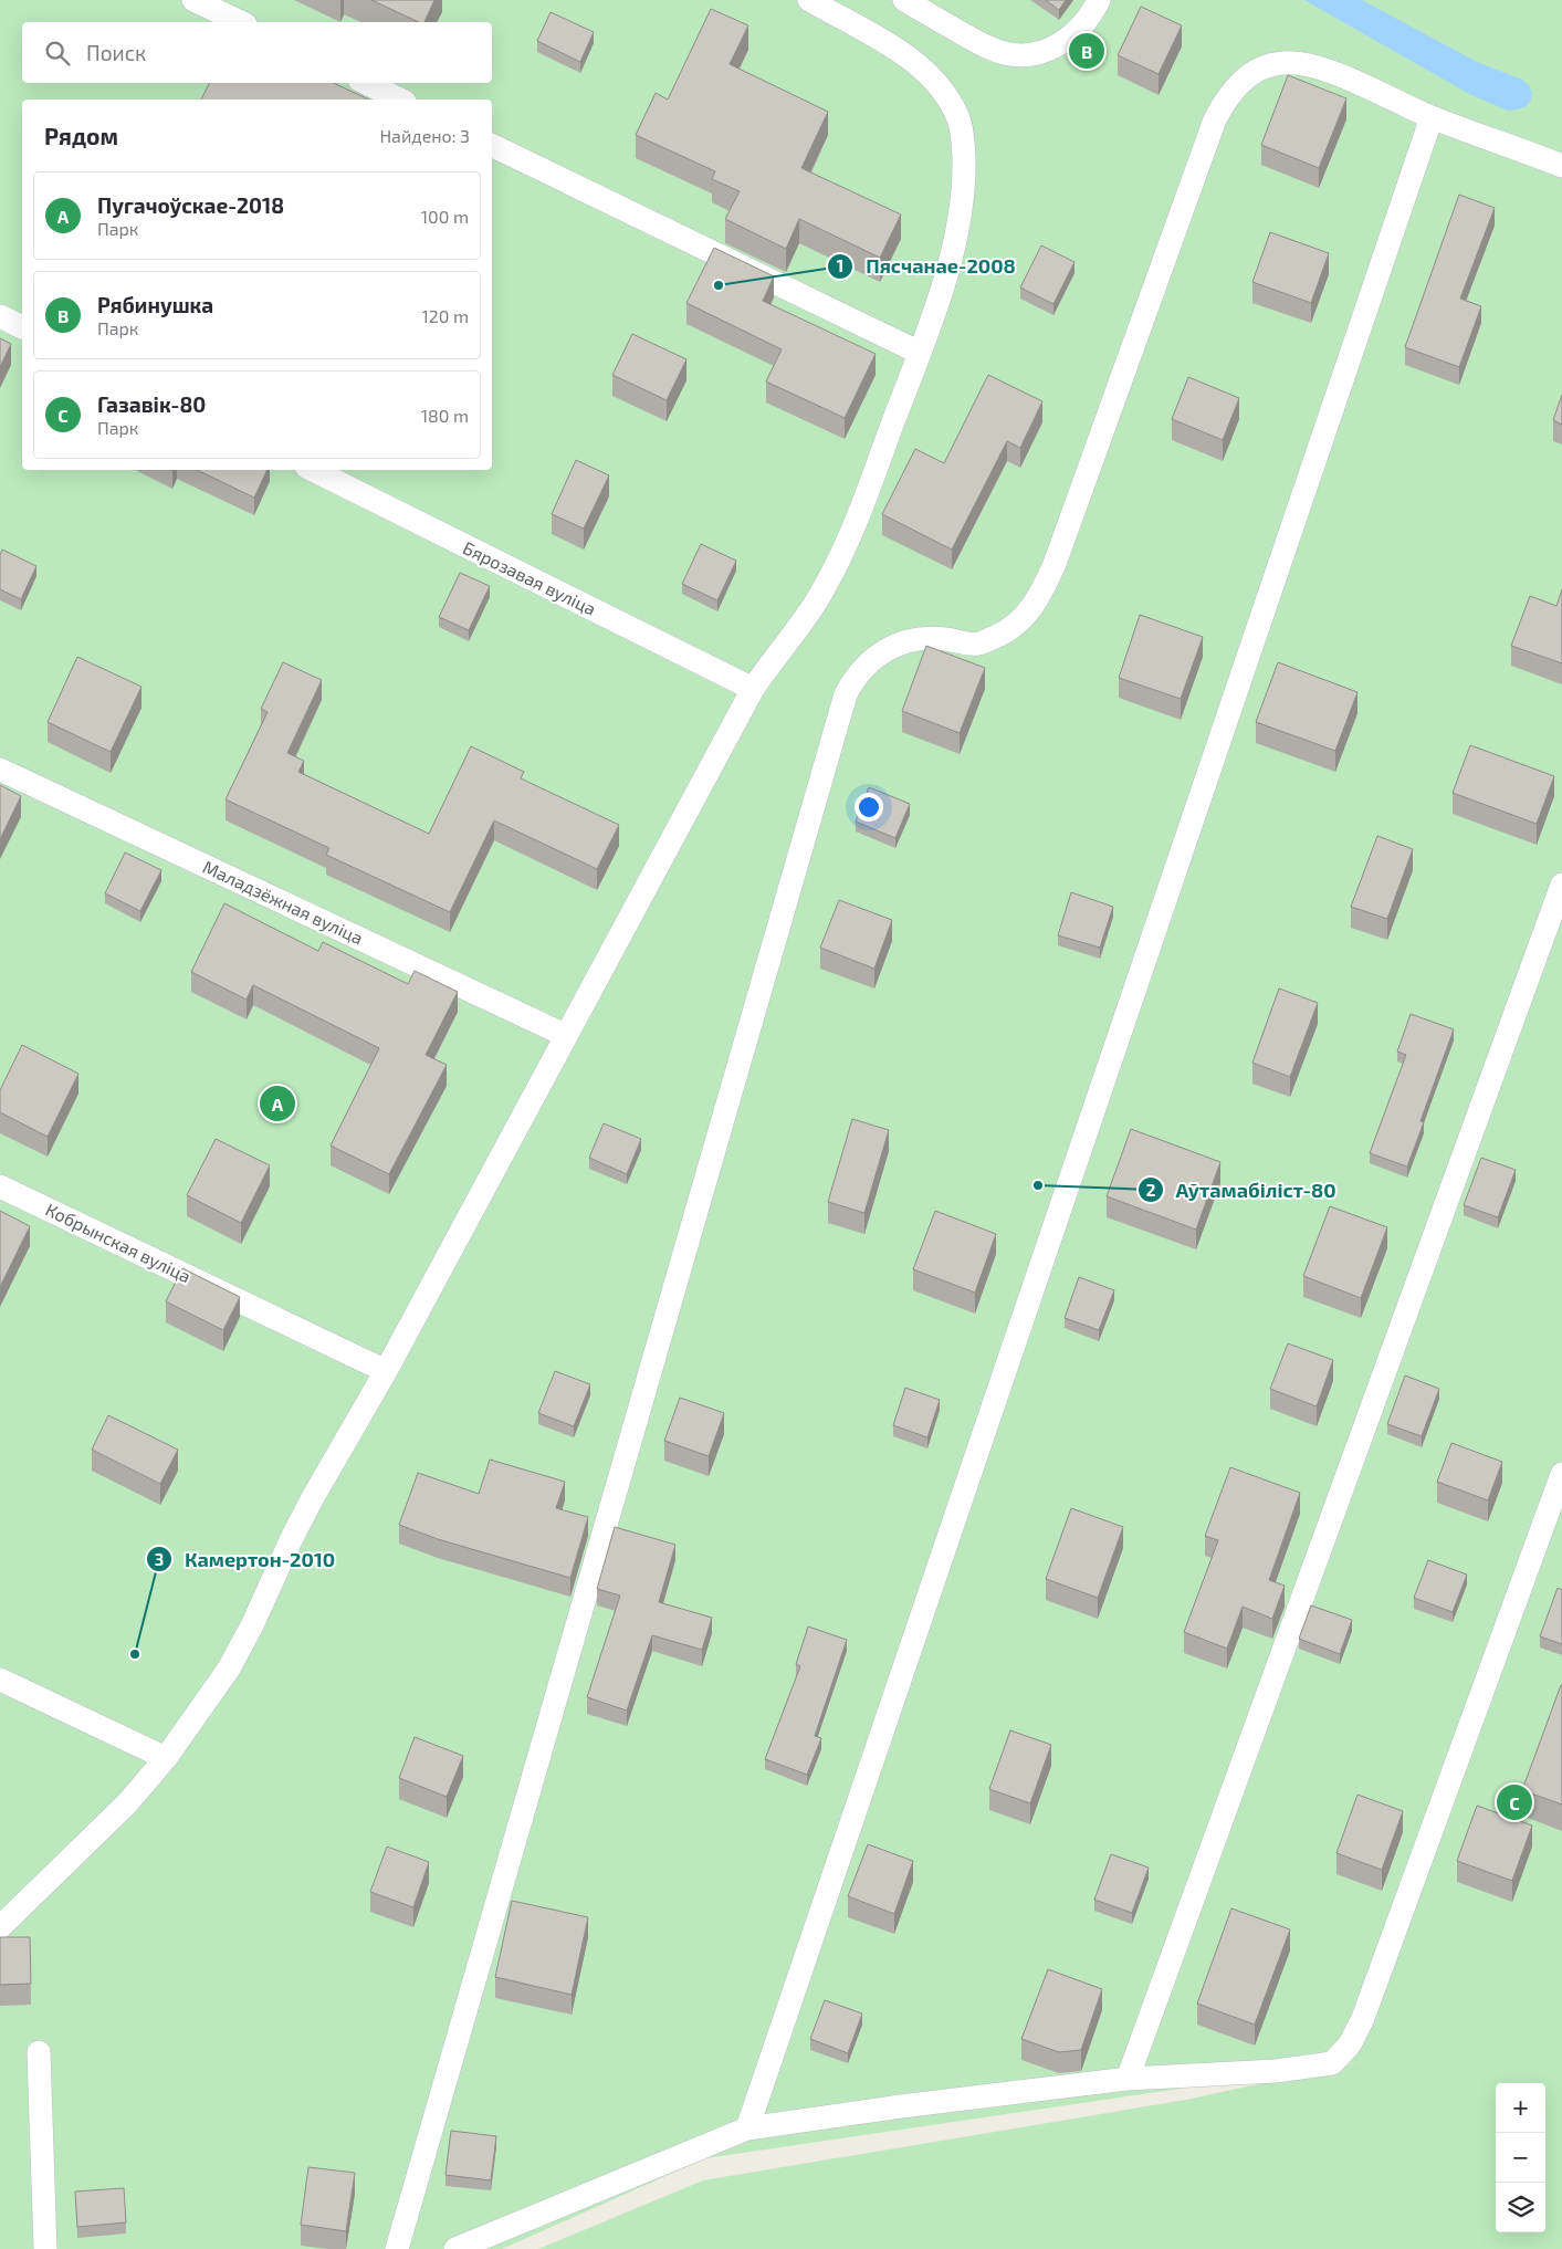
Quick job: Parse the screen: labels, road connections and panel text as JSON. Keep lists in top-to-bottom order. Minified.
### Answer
{"streets":{"lane":["Бярозавая вуліца","Маладзёжная вуліца","Кобрынская вуліца"]},"places":["Пясчанае-2008","Аўтамабіліст-80","Камертон-2010"],"page":{"search":"Поиск","pins":["B","A","C"],"heading":["Рядом","Найдено: 3"],"list":[{"mark":"A","name":"Пугачоўскае-2018","note":"Парк","value":"100 m"},{"mark":"B","name":"Рябинушка","note":"Парк","value":"120 m"},{"mark":"C","name":"Газавік-80","note":"Парк","value":"180 m"}],"map_buttons":["+","−"]}}
